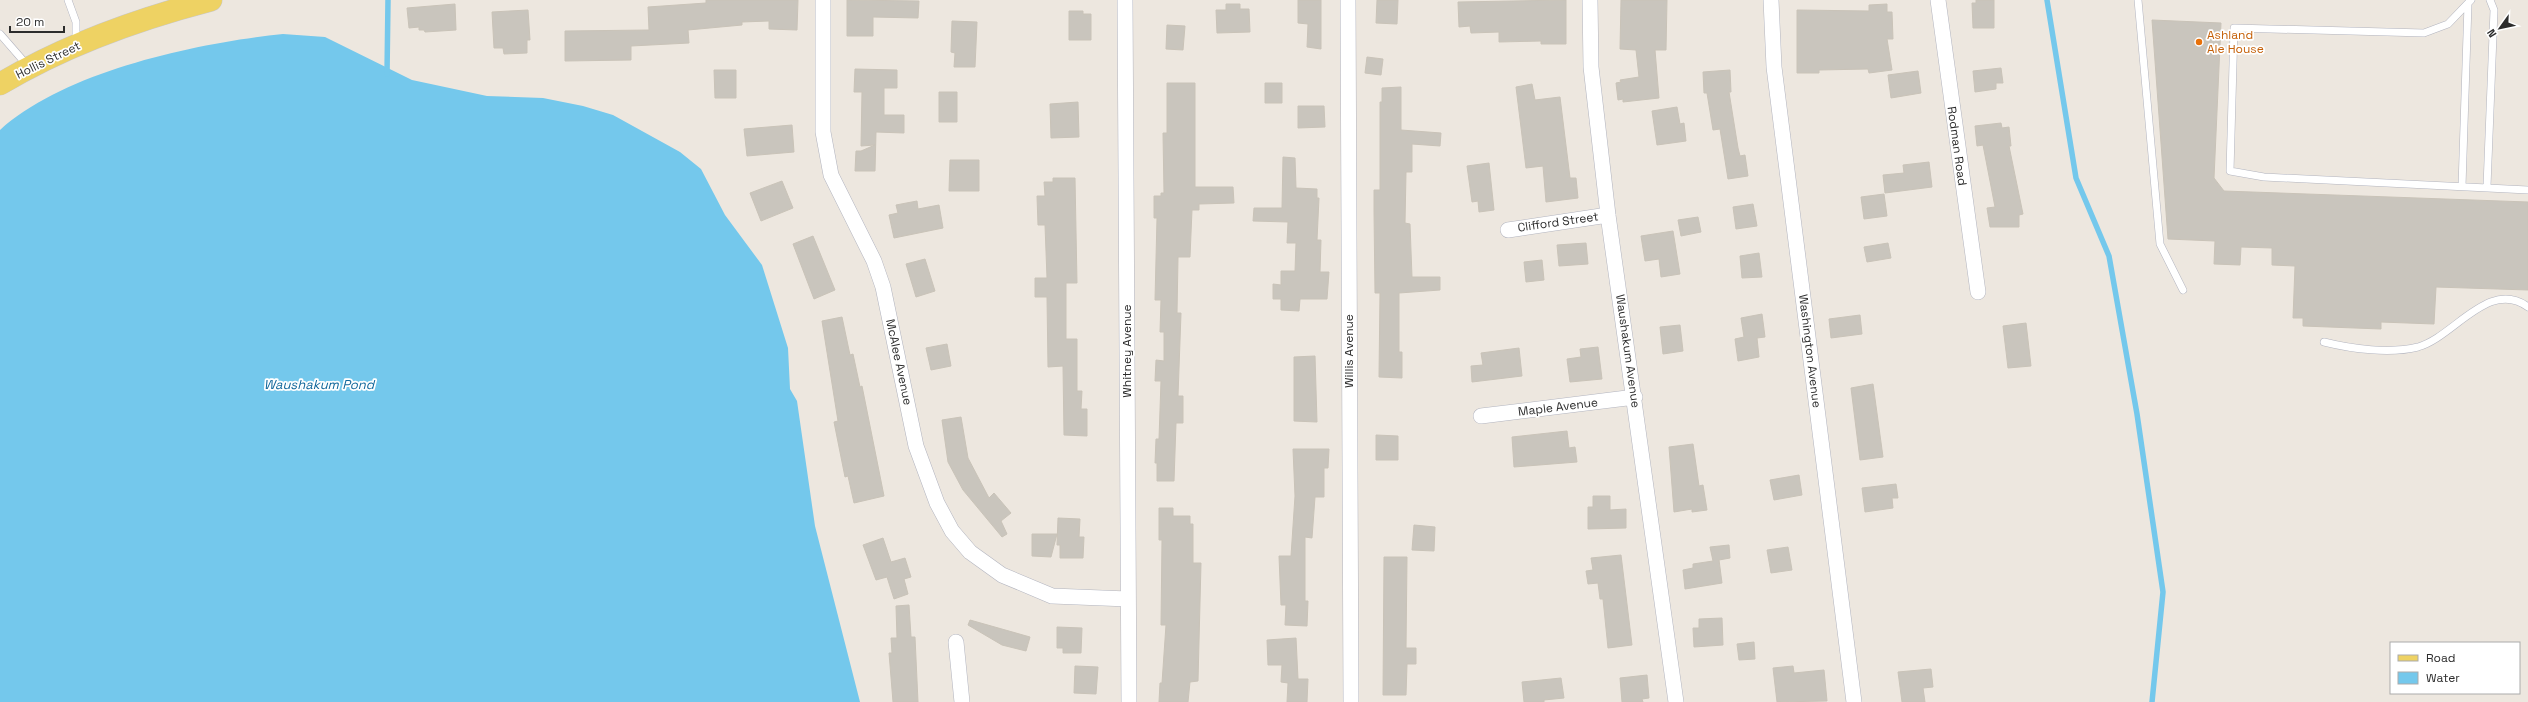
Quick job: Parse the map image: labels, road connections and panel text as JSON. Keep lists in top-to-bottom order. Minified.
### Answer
{"streets":{"main road":["Hollis Street"],"street":["Rodman Road","Clifford Street","Whitney Avenue","Willis Avenue","Waushakum Avenue","Washington Avenue","McAlee Avenue","Maple Avenue"]},"crossings":[["Clifford Street","Waushakum Avenue"],["Whitney Avenue","McAlee Avenue"],["Waushakum Avenue","Maple Avenue"]],"water":["Waushakum Pond"],"places":["Ashland Ale House"],"legend":["Road","Water"],"scale_bar":"20 m","north":"bottom left"}
